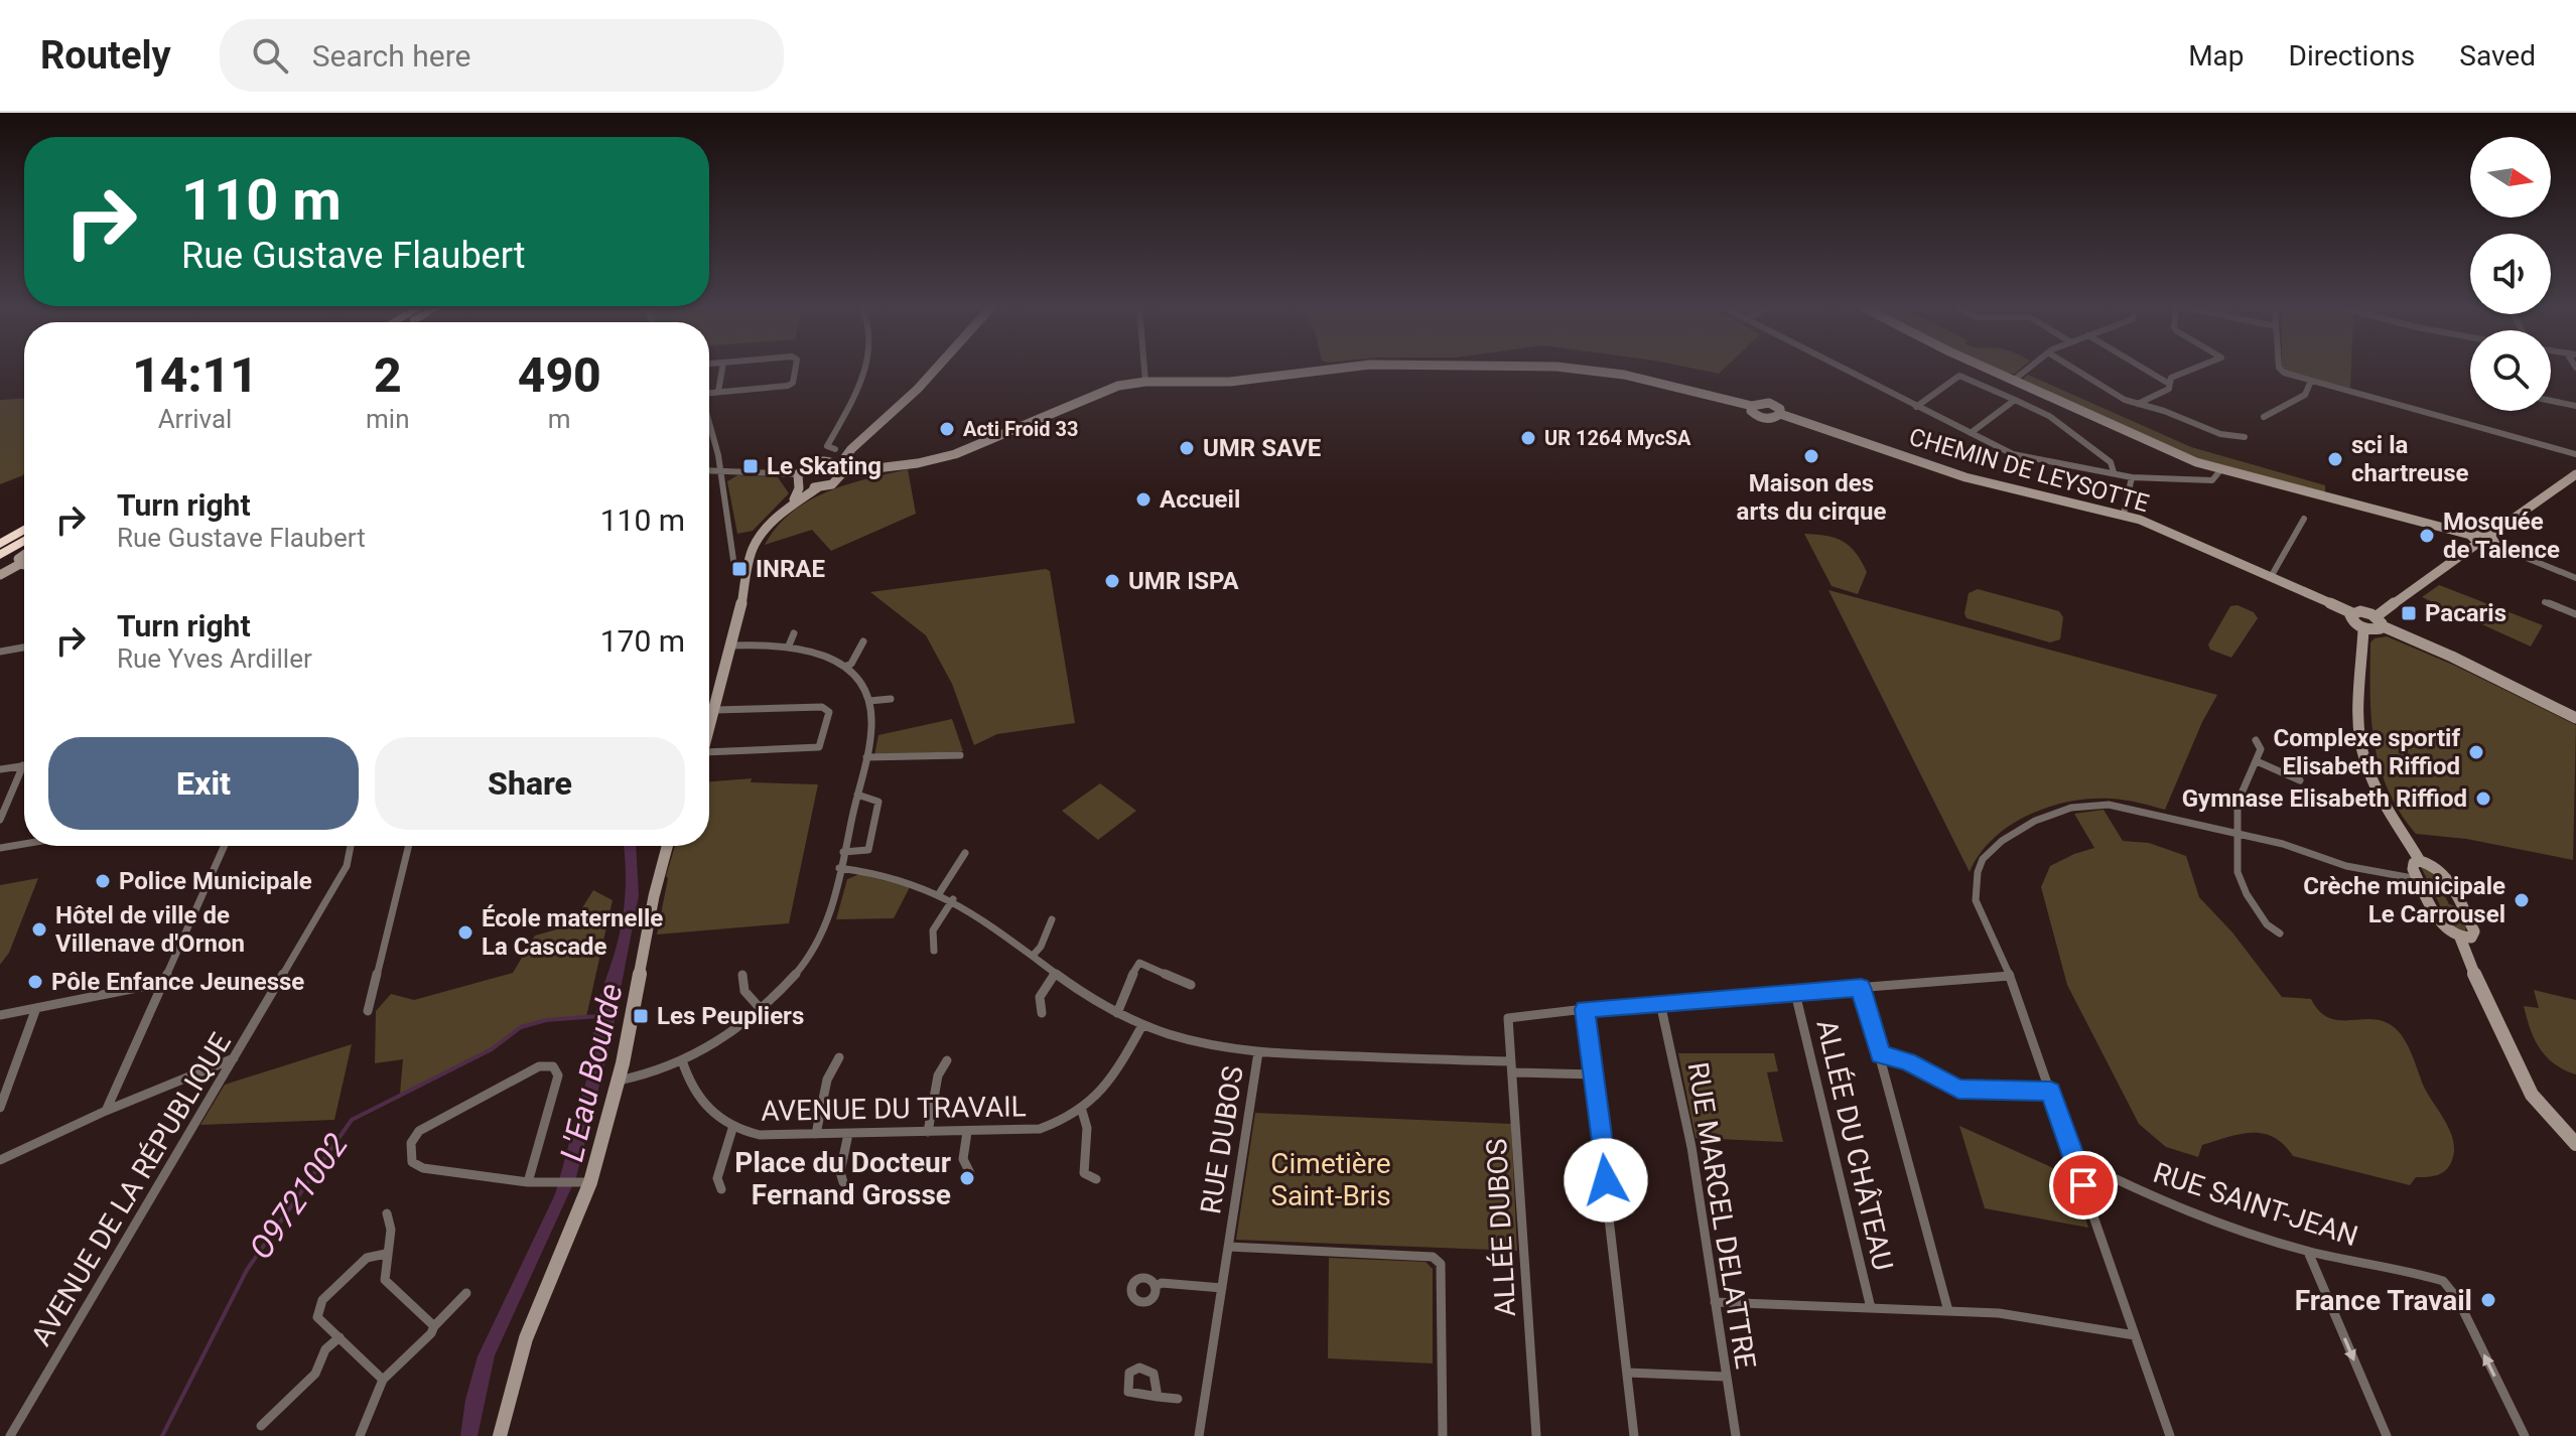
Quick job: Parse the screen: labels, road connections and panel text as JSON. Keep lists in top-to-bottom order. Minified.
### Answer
{"streets":{"street":["CHEMIN DE LEYSOTTE","AVENUE DU TRAVAIL","RUE DUBOS","ALLÉE DU CHÂTEAU","AVENUE DE LA RÉPUBLIQUE","RUE SAINT-JEAN","RUE MARCEL DELATTRE","ALLÉE DUBOS"]},"crossings":[["RUE DUBOS","ALLÉE DUBOS"]],"one_way":["RUE SAINT-JEAN"],"water":["L'Eau Bourde","O9721002"],"parks":["Cimetière Saint-Bris"],"places":{"other":["Acti Froid 33","UR 1264 MycSA","UMR SAVE","Maison des arts du cirque","sci la chartreuse","Accueil","Mosquée de Talence","UMR ISPA","Complexe sportif Elisabeth Riffiod","Gymnase Elisabeth Riffiod","Police Municipale","Crèche municipale Le Carrousel","Hôtel de ville de Villenave d'Ornon","École maternelle La Cascade","Pôle Enfance Jeunesse","Place du Docteur Fernand Grosse","France Travail"],"transit":["Le Skating","INRAE","Pacaris","Les Peupliers"]},"north":"right","page":{"header":"Routely","search":"Search here","nav":["Map","Directions","Saved"],"turn":["110 m","Rue Gustave Flaubert"],"eta":["14:11","Arrival","2","min","490","m"],"list":[{"name":"Turn right","note":"Rue Gustave Flaubert","value":"110 m"},{"name":"Turn right","note":"Rue Yves Ardiller","value":"170 m"}],"buttons":["Exit","Share"]}}
